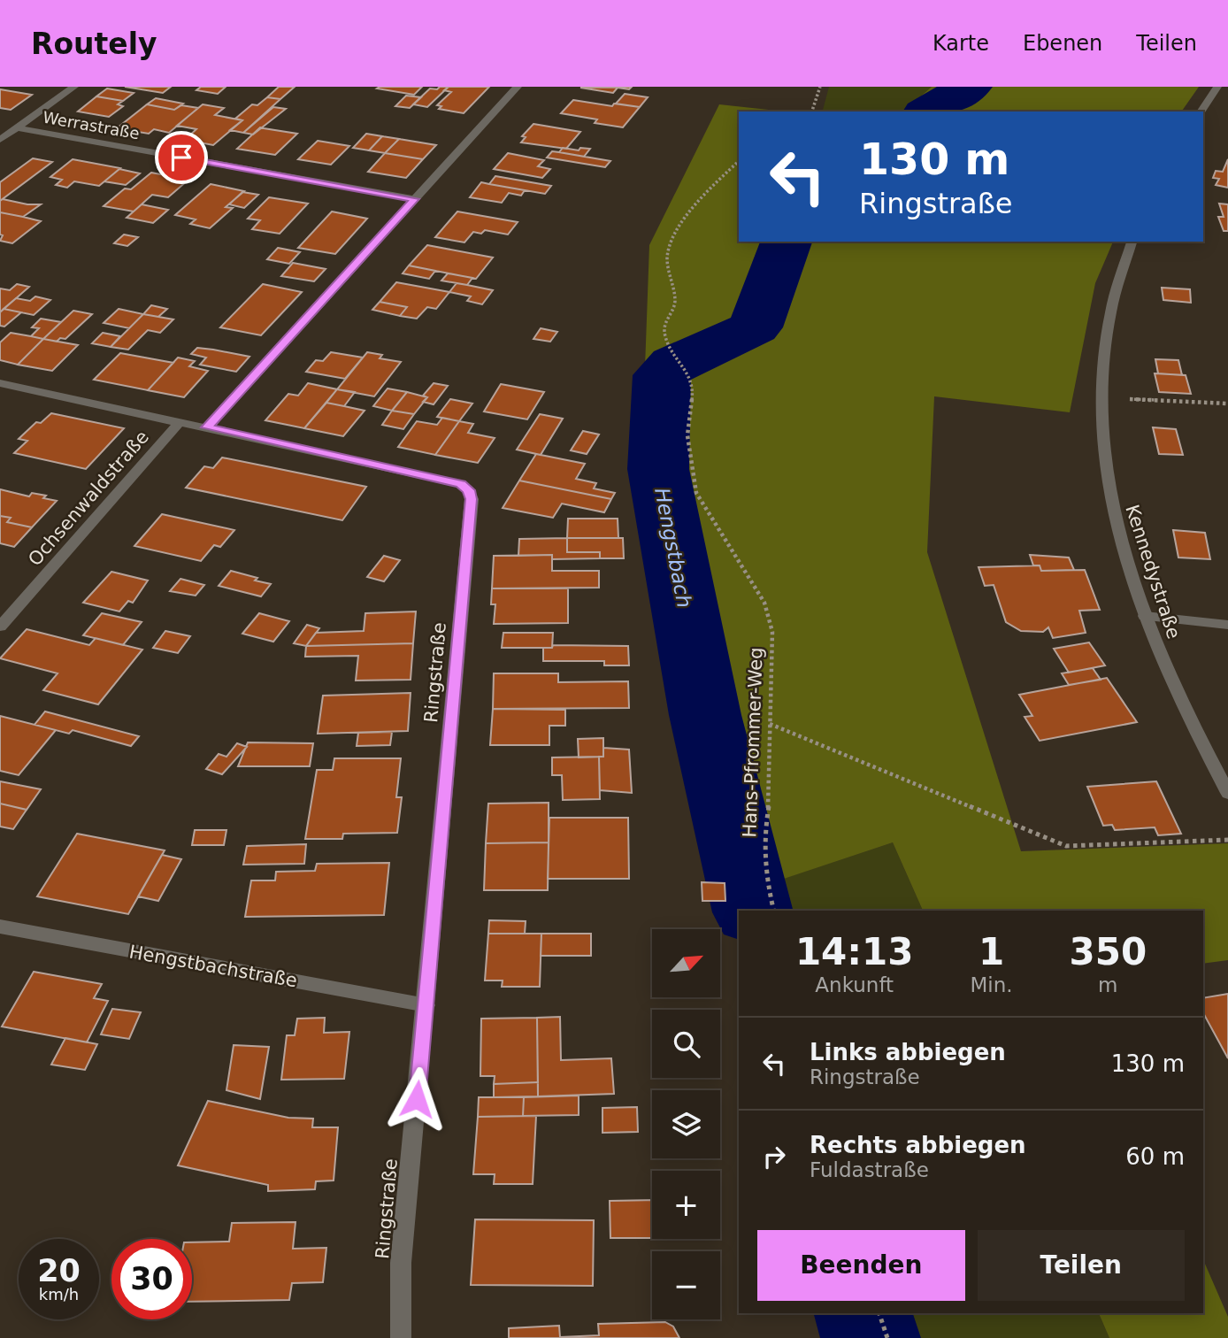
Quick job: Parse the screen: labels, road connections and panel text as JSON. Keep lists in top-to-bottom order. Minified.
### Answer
{"streets":{"street":["Werrastraße","Ochsenwaldstraße","Kennedystraße","Ringstraße","Hengstbachstraße"],"path":["Hans-Pfrommer-Weg"]},"crossings":[["Ochsenwaldstraße","Ringstraße"],["Ringstraße","Hengstbachstraße"]],"water":["Hengstbach"],"north":"top right","page":{"header":"Routely","nav":["Karte","Ebenen","Teilen"],"turn":["130 m","Ringstraße"],"eta":["14:13","Ankunft","1","Min.","350","m"],"map_buttons":["+","−"],"list":[{"name":"Links abbiegen","note":"Ringstraße","value":"130 m"},{"name":"Rechts abbiegen","note":"Fuldastraße","value":"60 m"}],"buttons":["Beenden","Teilen"],"speed":"20 km/h","limit":"30"}}
